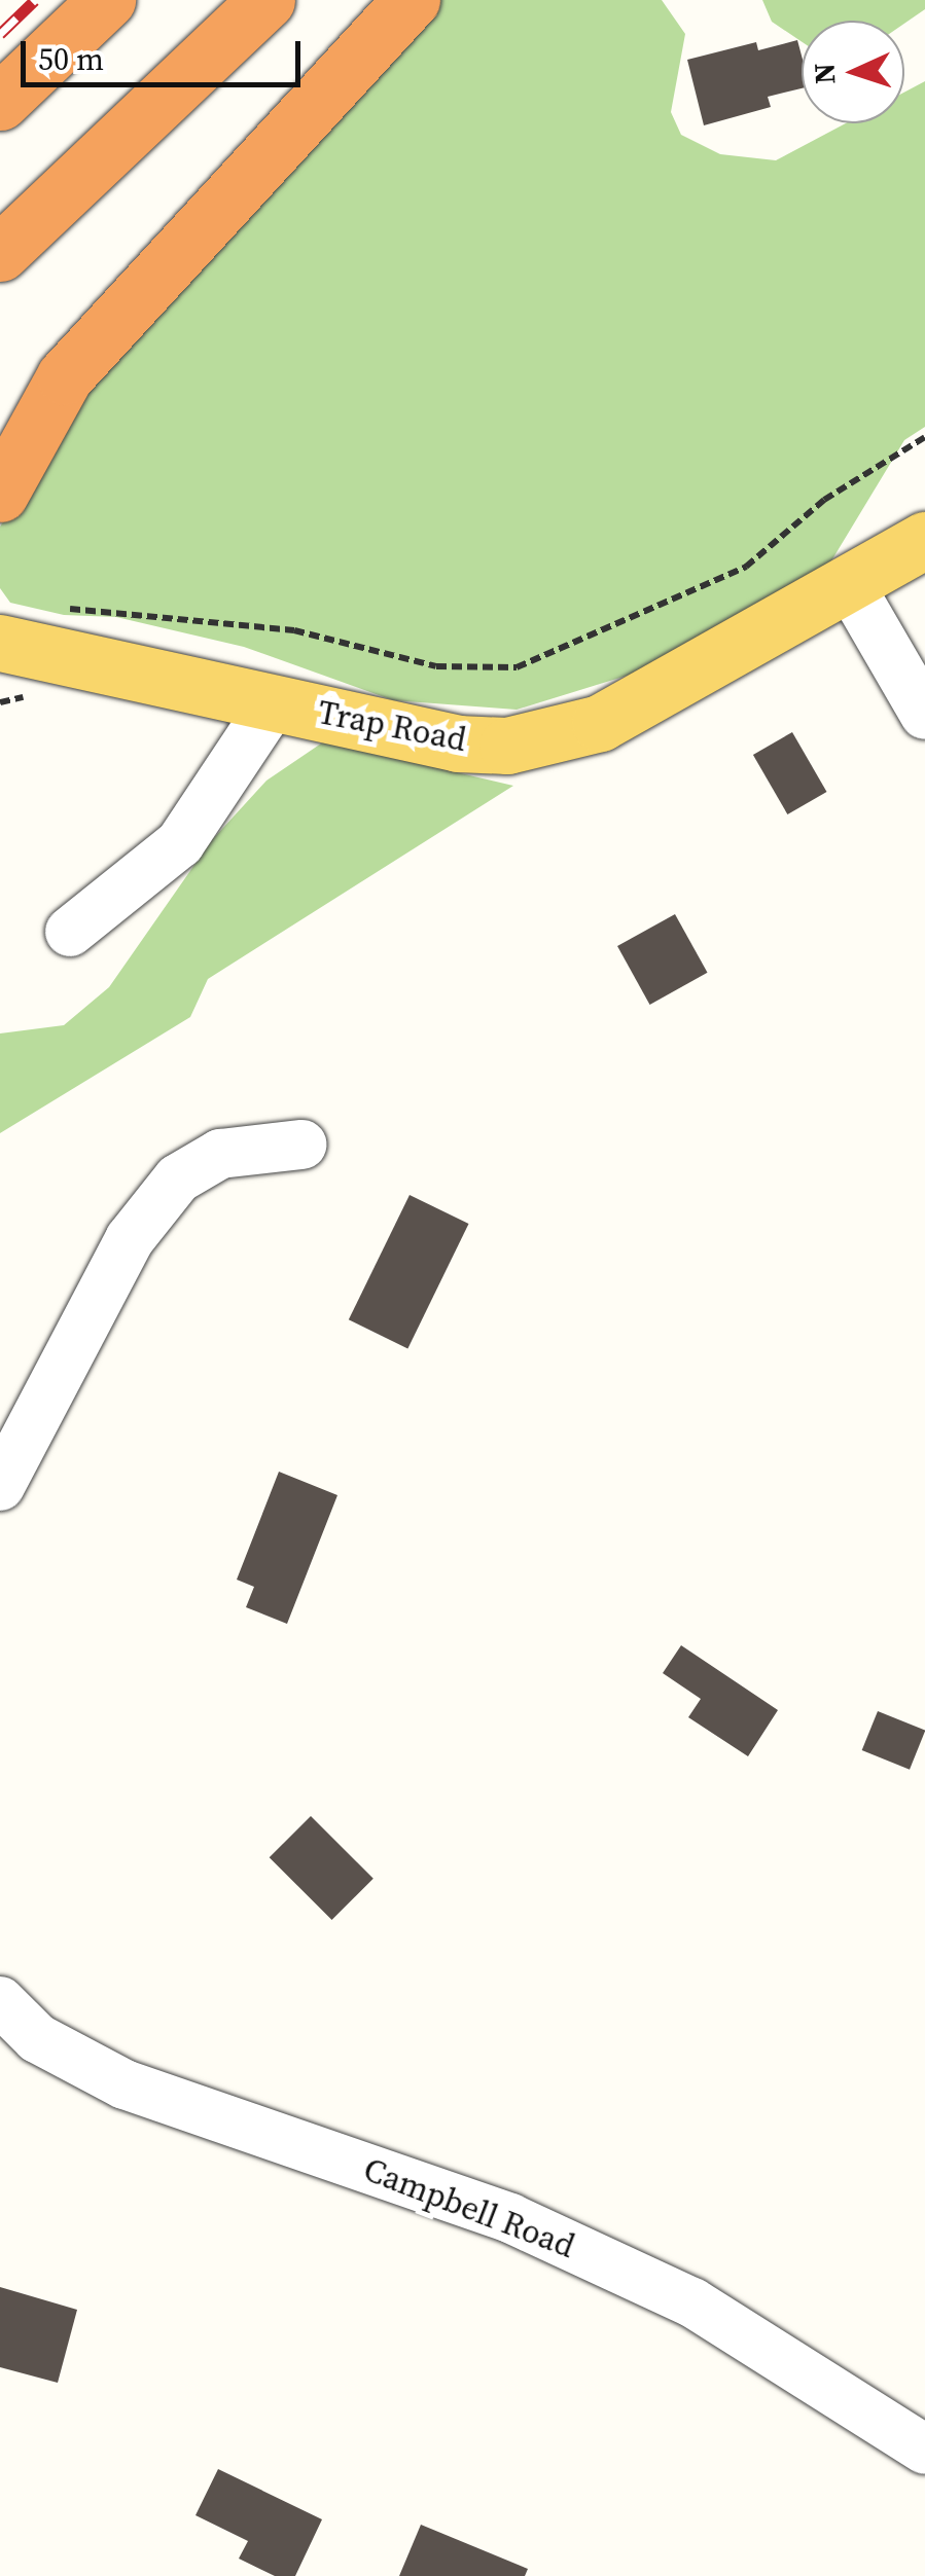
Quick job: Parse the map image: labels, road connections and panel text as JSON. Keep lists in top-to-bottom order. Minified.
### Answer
{"streets":{"main road":["Trap Road"],"street":["Campbell Road"]},"scale_bar":"50 m","north":"left"}
